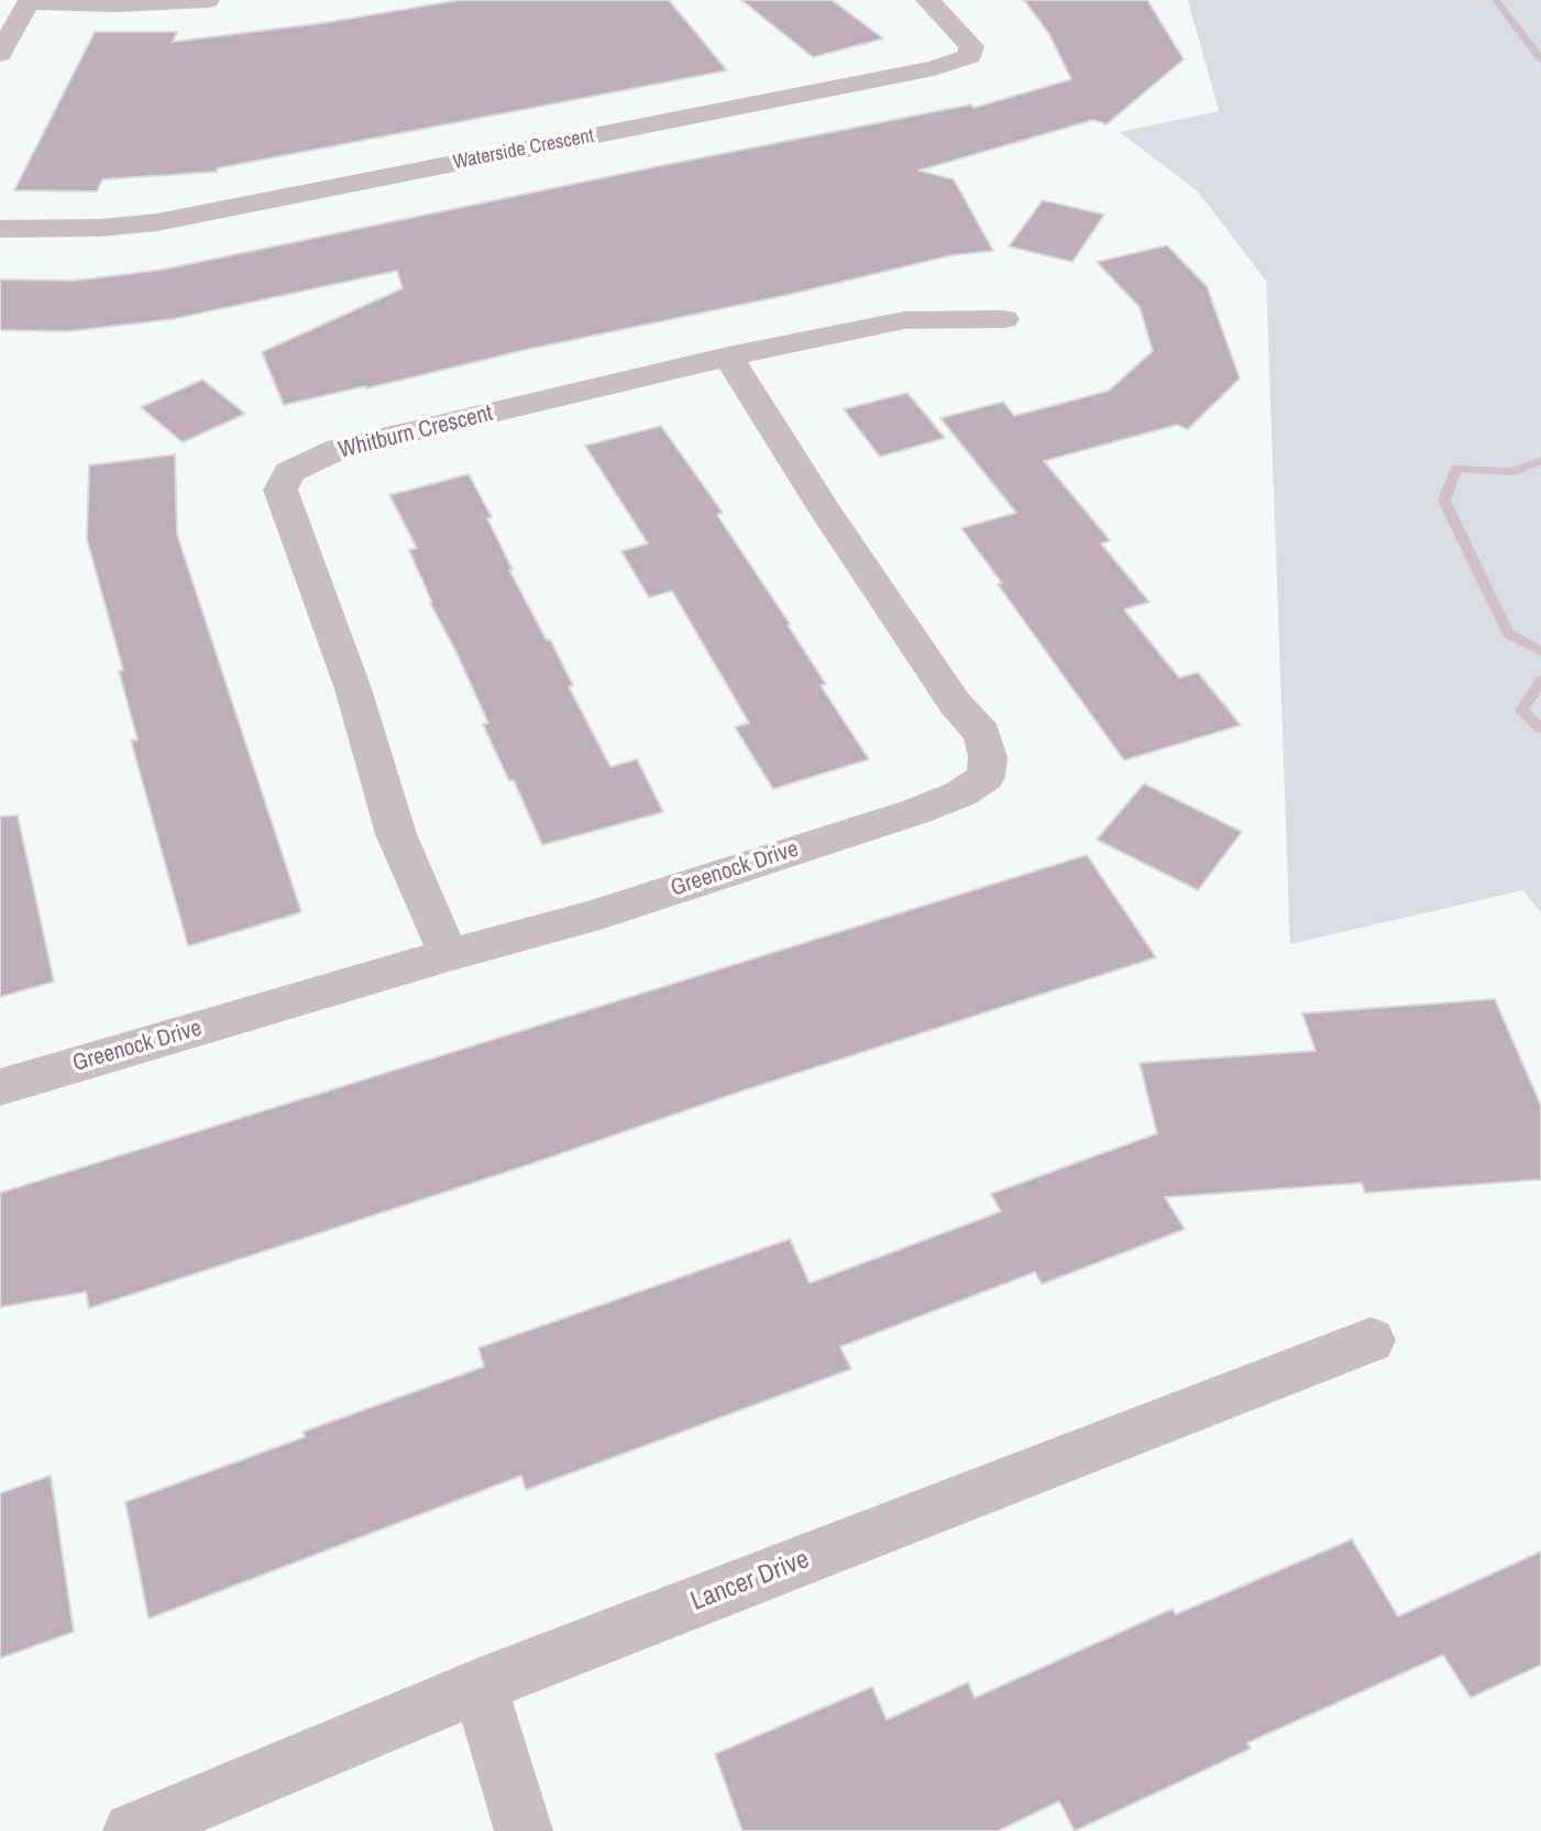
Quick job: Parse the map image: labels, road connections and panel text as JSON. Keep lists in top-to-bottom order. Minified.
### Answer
{"streets":{"street":["Waterside Crescent","Whitburn Crescent","Greenock Drive","Lancer Drive"]},"crossings":[["Whitburn Crescent","Greenock Drive"]]}
